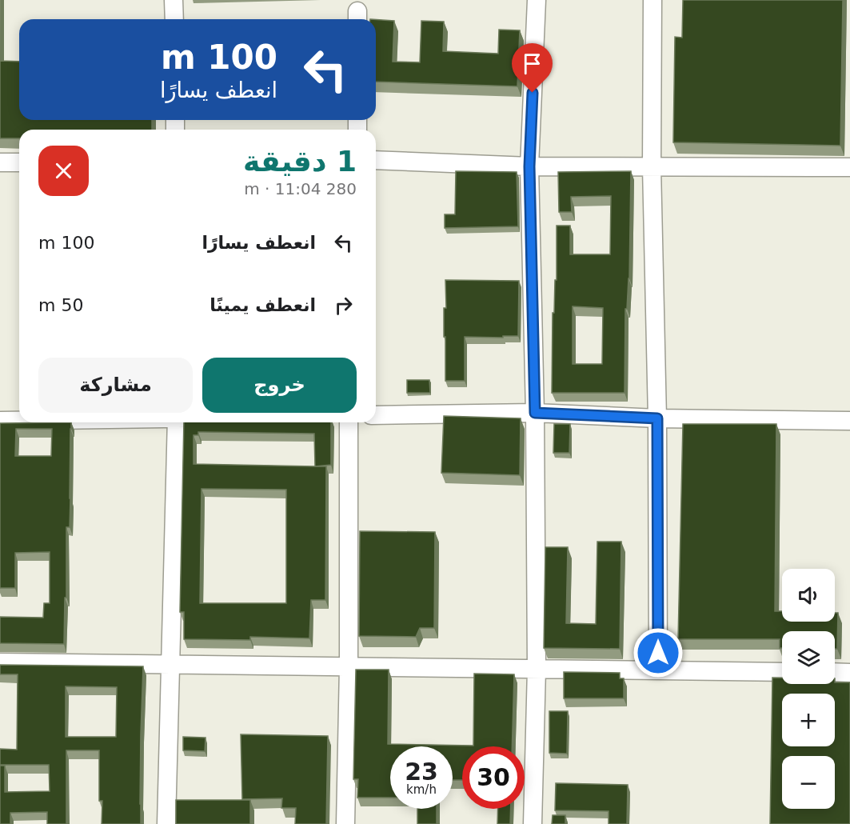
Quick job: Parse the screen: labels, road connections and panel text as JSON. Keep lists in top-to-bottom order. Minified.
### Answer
{"page":{"turn":["100 m","انعطف يسارًا"],"heading":["1 دقيقة","280 m · 11:04"],"list":[{"name":"انعطف يسارًا","value":"100 m"},{"name":"انعطف يمينًا","value":"50 m"}],"buttons":["خروج","مشاركة"],"map_buttons":["+","−"],"speed":"23 km/h","limit":"30"}}
